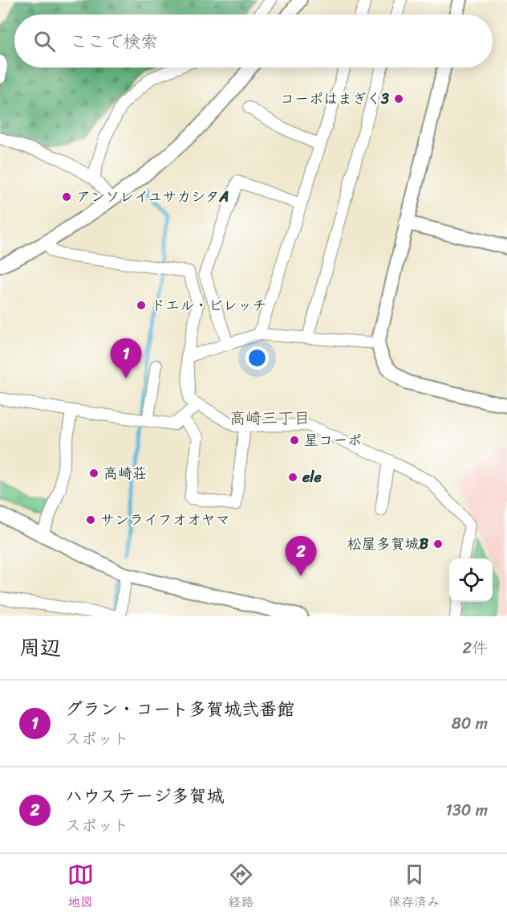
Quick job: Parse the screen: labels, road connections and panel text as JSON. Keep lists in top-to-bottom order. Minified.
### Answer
{"districts":["高崎三丁目"],"places":["コーポはまぎく3","アンソレイユサカシタA","ドエル・ビレッチ","星コーポ","高崎荘","ele","サンライフオオヤマ","松屋多賀城B"],"page":{"search":"ここで検索","pins":["1","2"],"heading":["周辺","2件"],"list":[{"mark":"1","name":"グラン・コート多賀城弐番館","note":"スポット","value":"80 m"},{"mark":"2","name":"ハウステージ多賀城","note":"スポット","value":"130 m"}],"nav":["地図","経路","保存済み"]}}
